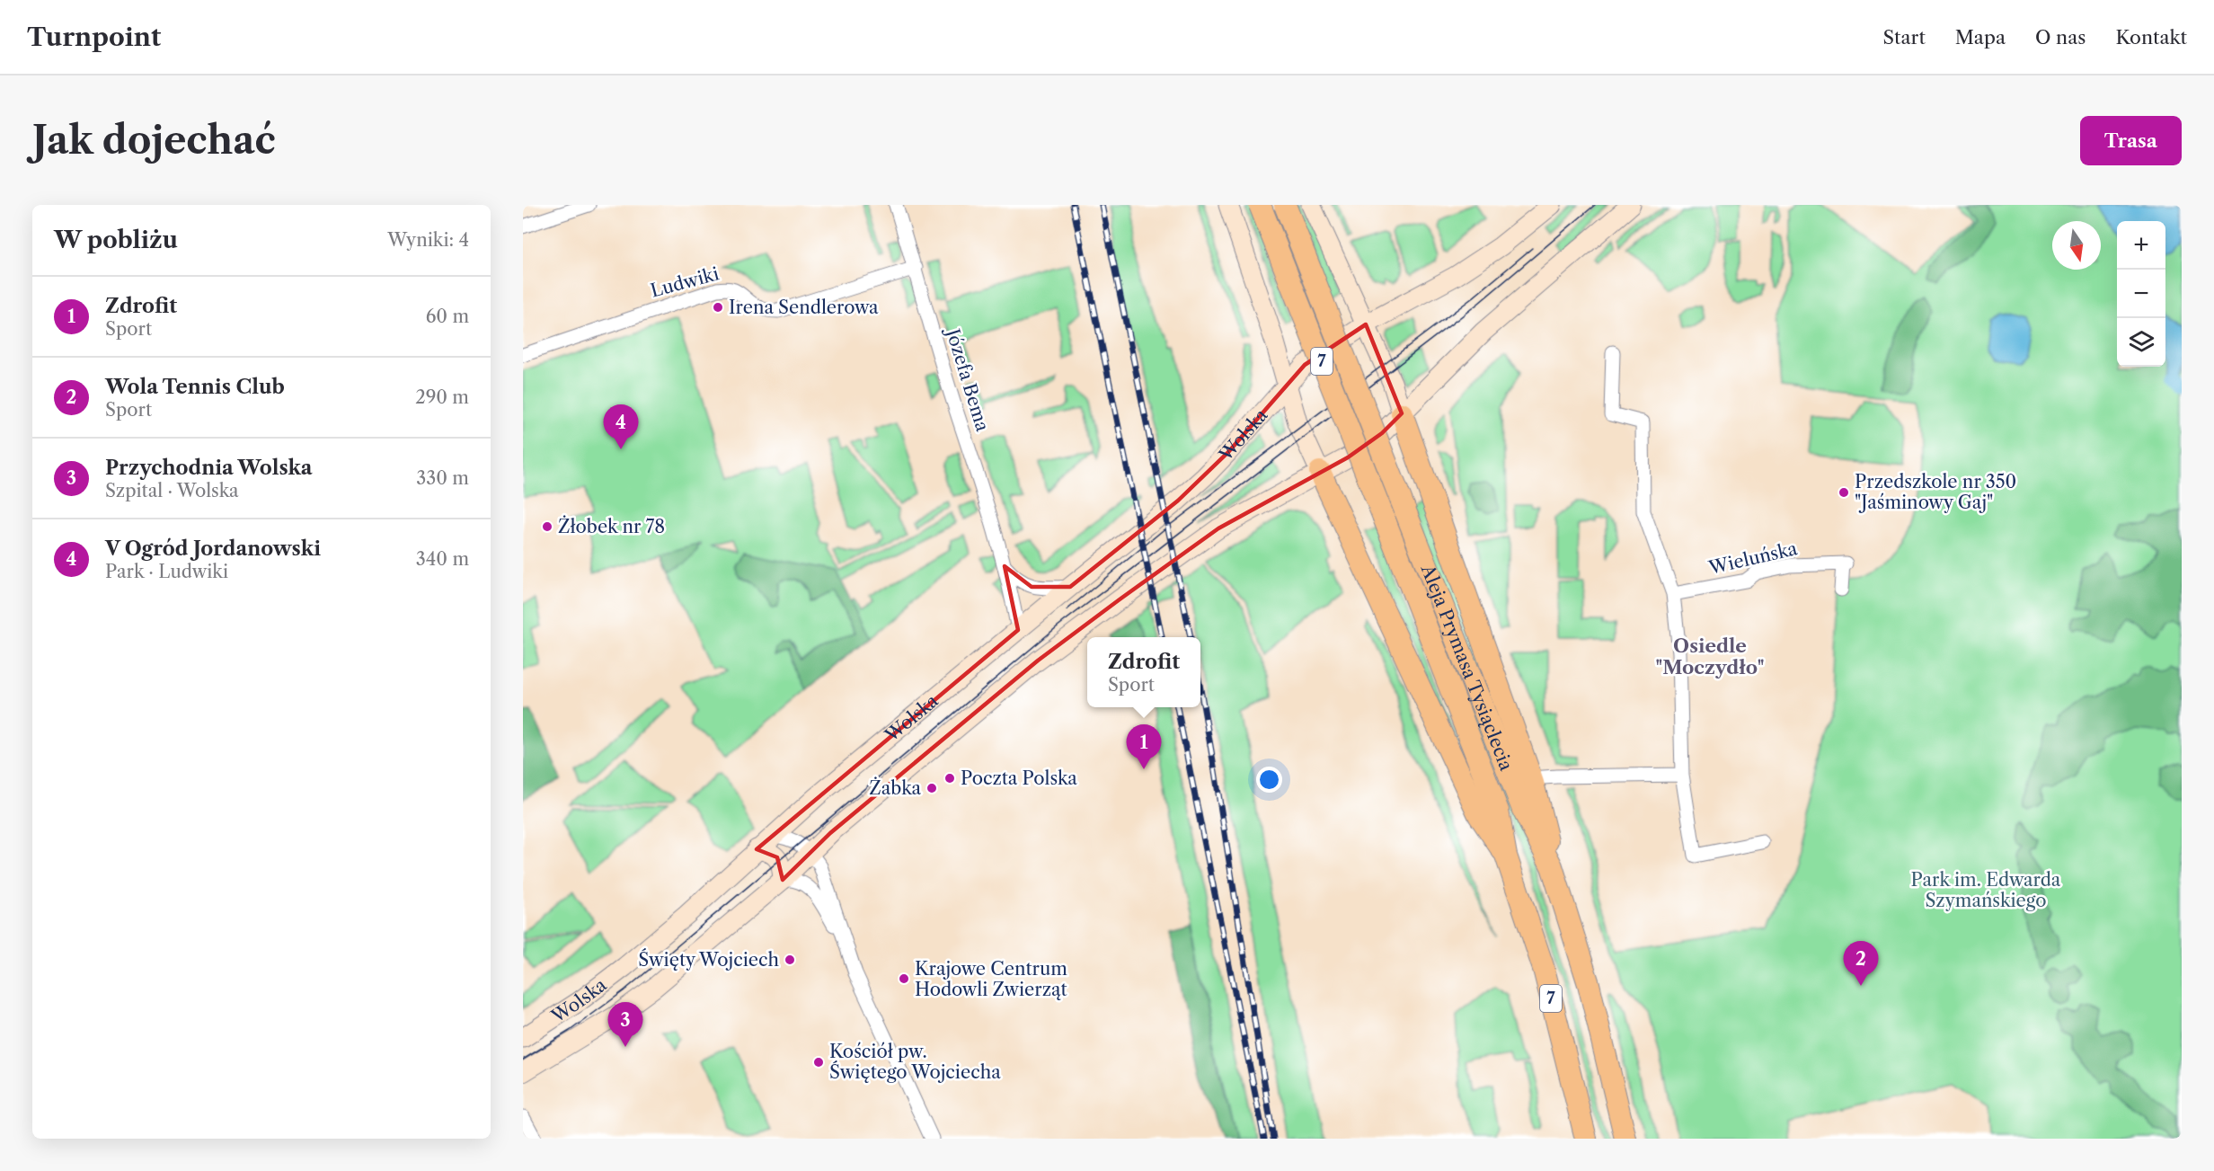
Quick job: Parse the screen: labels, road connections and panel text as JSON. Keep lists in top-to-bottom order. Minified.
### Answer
{"streets":{"main road":["7","Wolska","Aleja Prymasa Tysiąclecia"],"street":["Ludwiki","Józefa Bema","Wieluńska"]},"crossings":[["Ludwiki","Józefa Bema"],["Józefa Bema","Wolska"]],"districts":["Osiedle \"Moczydło\""],"parks":["Park im. Edwarda Szymańskiego"],"places":["Irena Sendlerowa","Przedszkole nr 350 \"Jaśminowy Gaj\"","Żłobek nr 78","Poczta Polska","Żabka","Święty Wojciech","Krajowe Centrum Hodowli Zwierząt","Kościół pw. Świętego Wojciecha"],"north":"bottom","page":{"header":"Turnpoint","nav":["Start","Mapa","O nas","Kontakt"],"buttons":"Trasa","title":"Jak dojechać","heading":["W pobliżu","Wyniki: 4"],"map_buttons":["+","−"],"list":[{"mark":"1","name":"Zdrofit","note":"Sport","value":"60 m"},{"mark":"2","name":"Wola Tennis Club","note":"Sport","value":"290 m"},{"mark":"3","name":"Przychodnia Wolska","note":"Szpital · Wolska","value":"330 m"},{"mark":"4","name":"V Ogród Jordanowski","note":"Park · Ludwiki","value":"340 m"}],"pins":["4","1","2","3"],"popup":["Zdrofit","Sport"]}}
